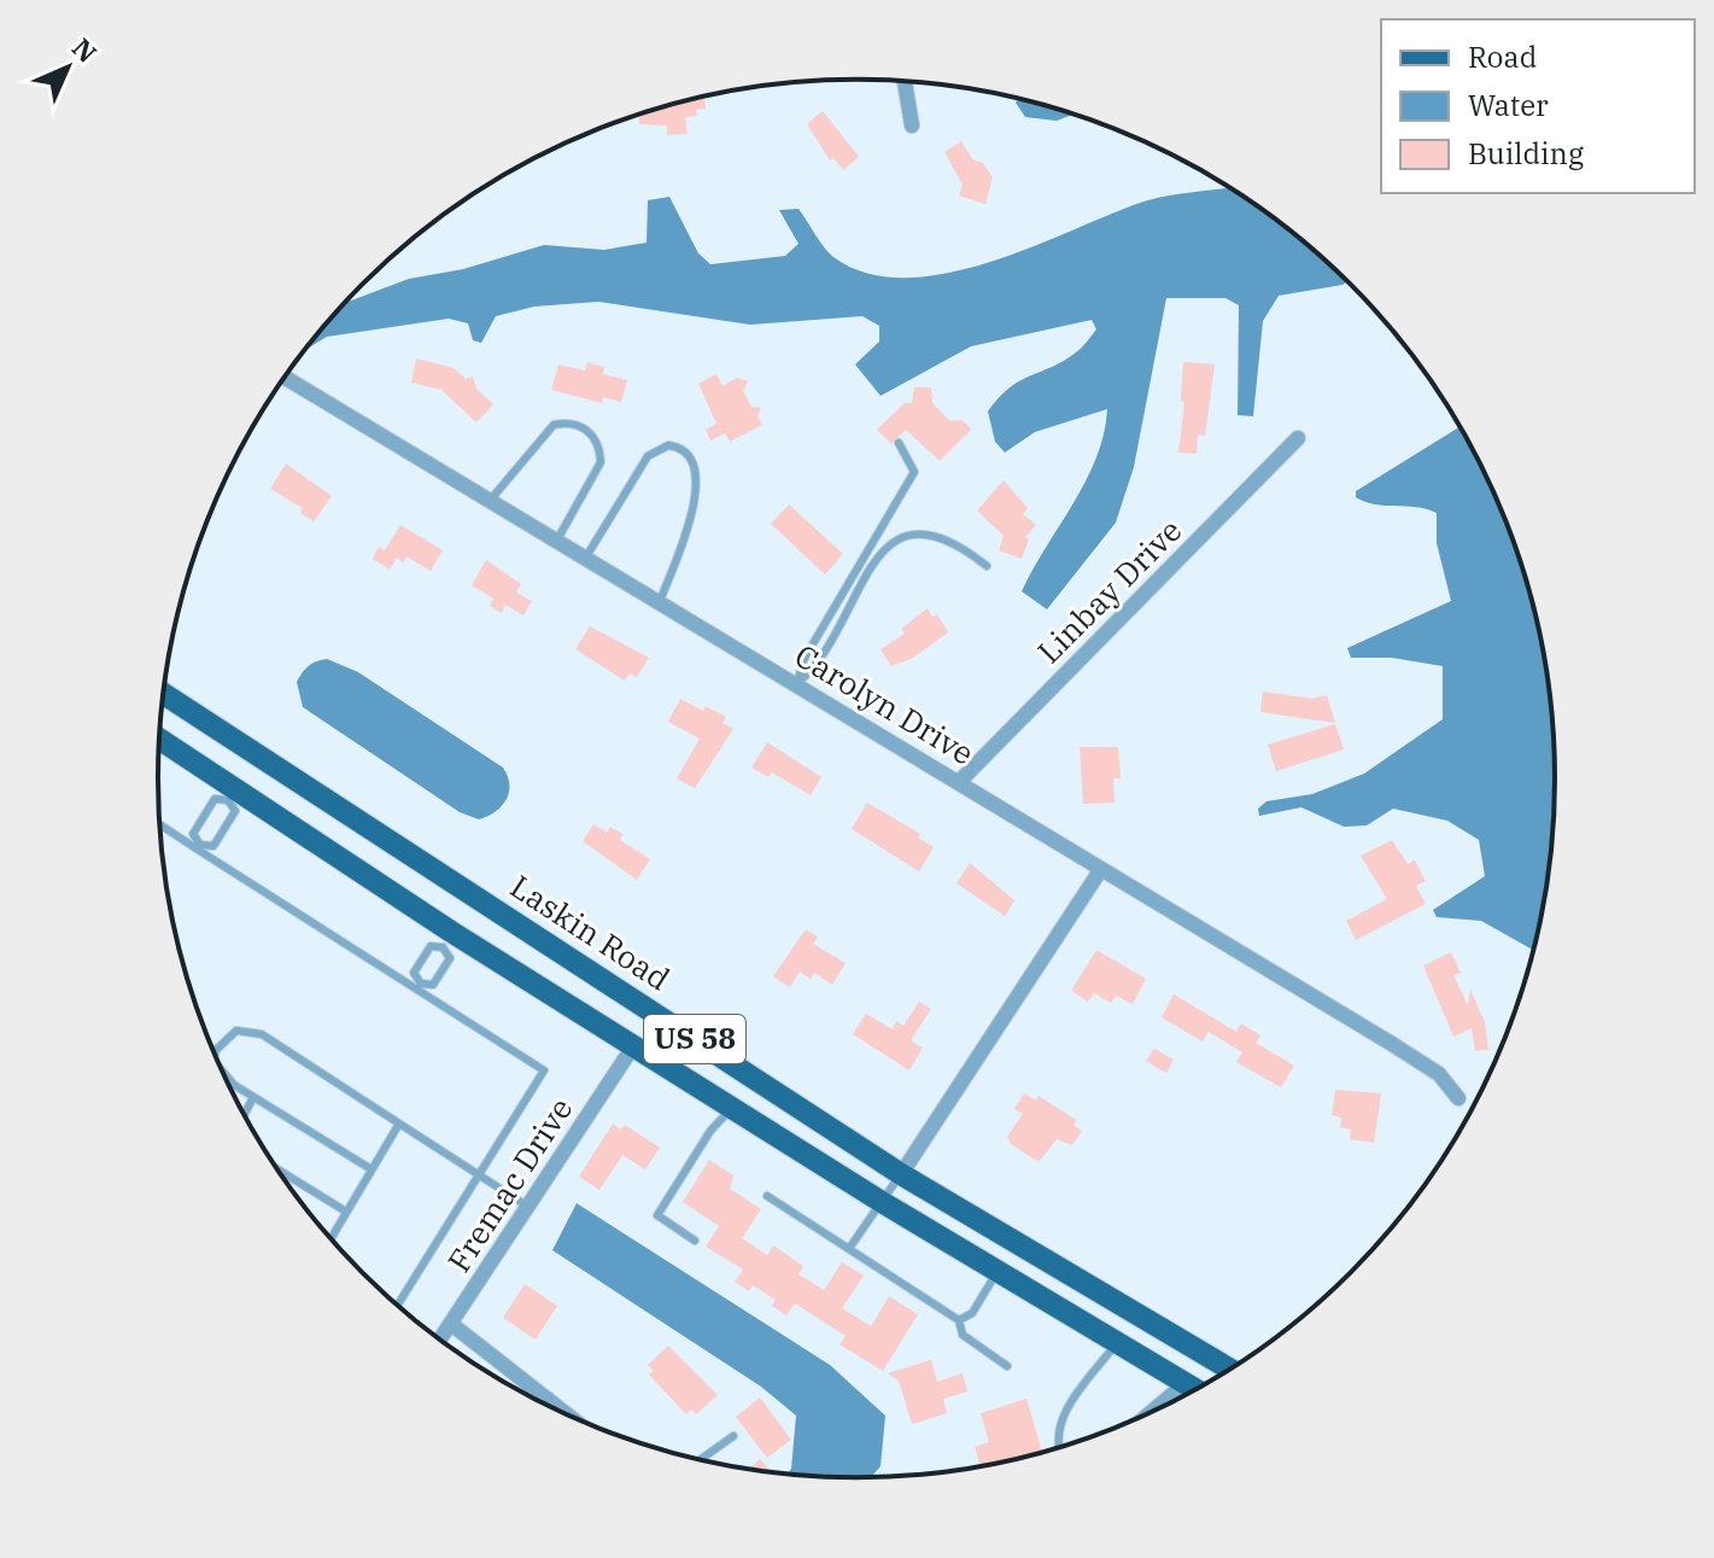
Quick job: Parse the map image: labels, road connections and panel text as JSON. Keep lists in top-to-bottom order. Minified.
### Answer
{"streets":{"main road":["Laskin Road","US 58"],"street":["Linbay Drive","Carolyn Drive","Fremac Drive"]},"crossings":[["Linbay Drive","Carolyn Drive"],["US 58","Fremac Drive"]],"legend":["Road","Water","Building"],"north":"top right"}
